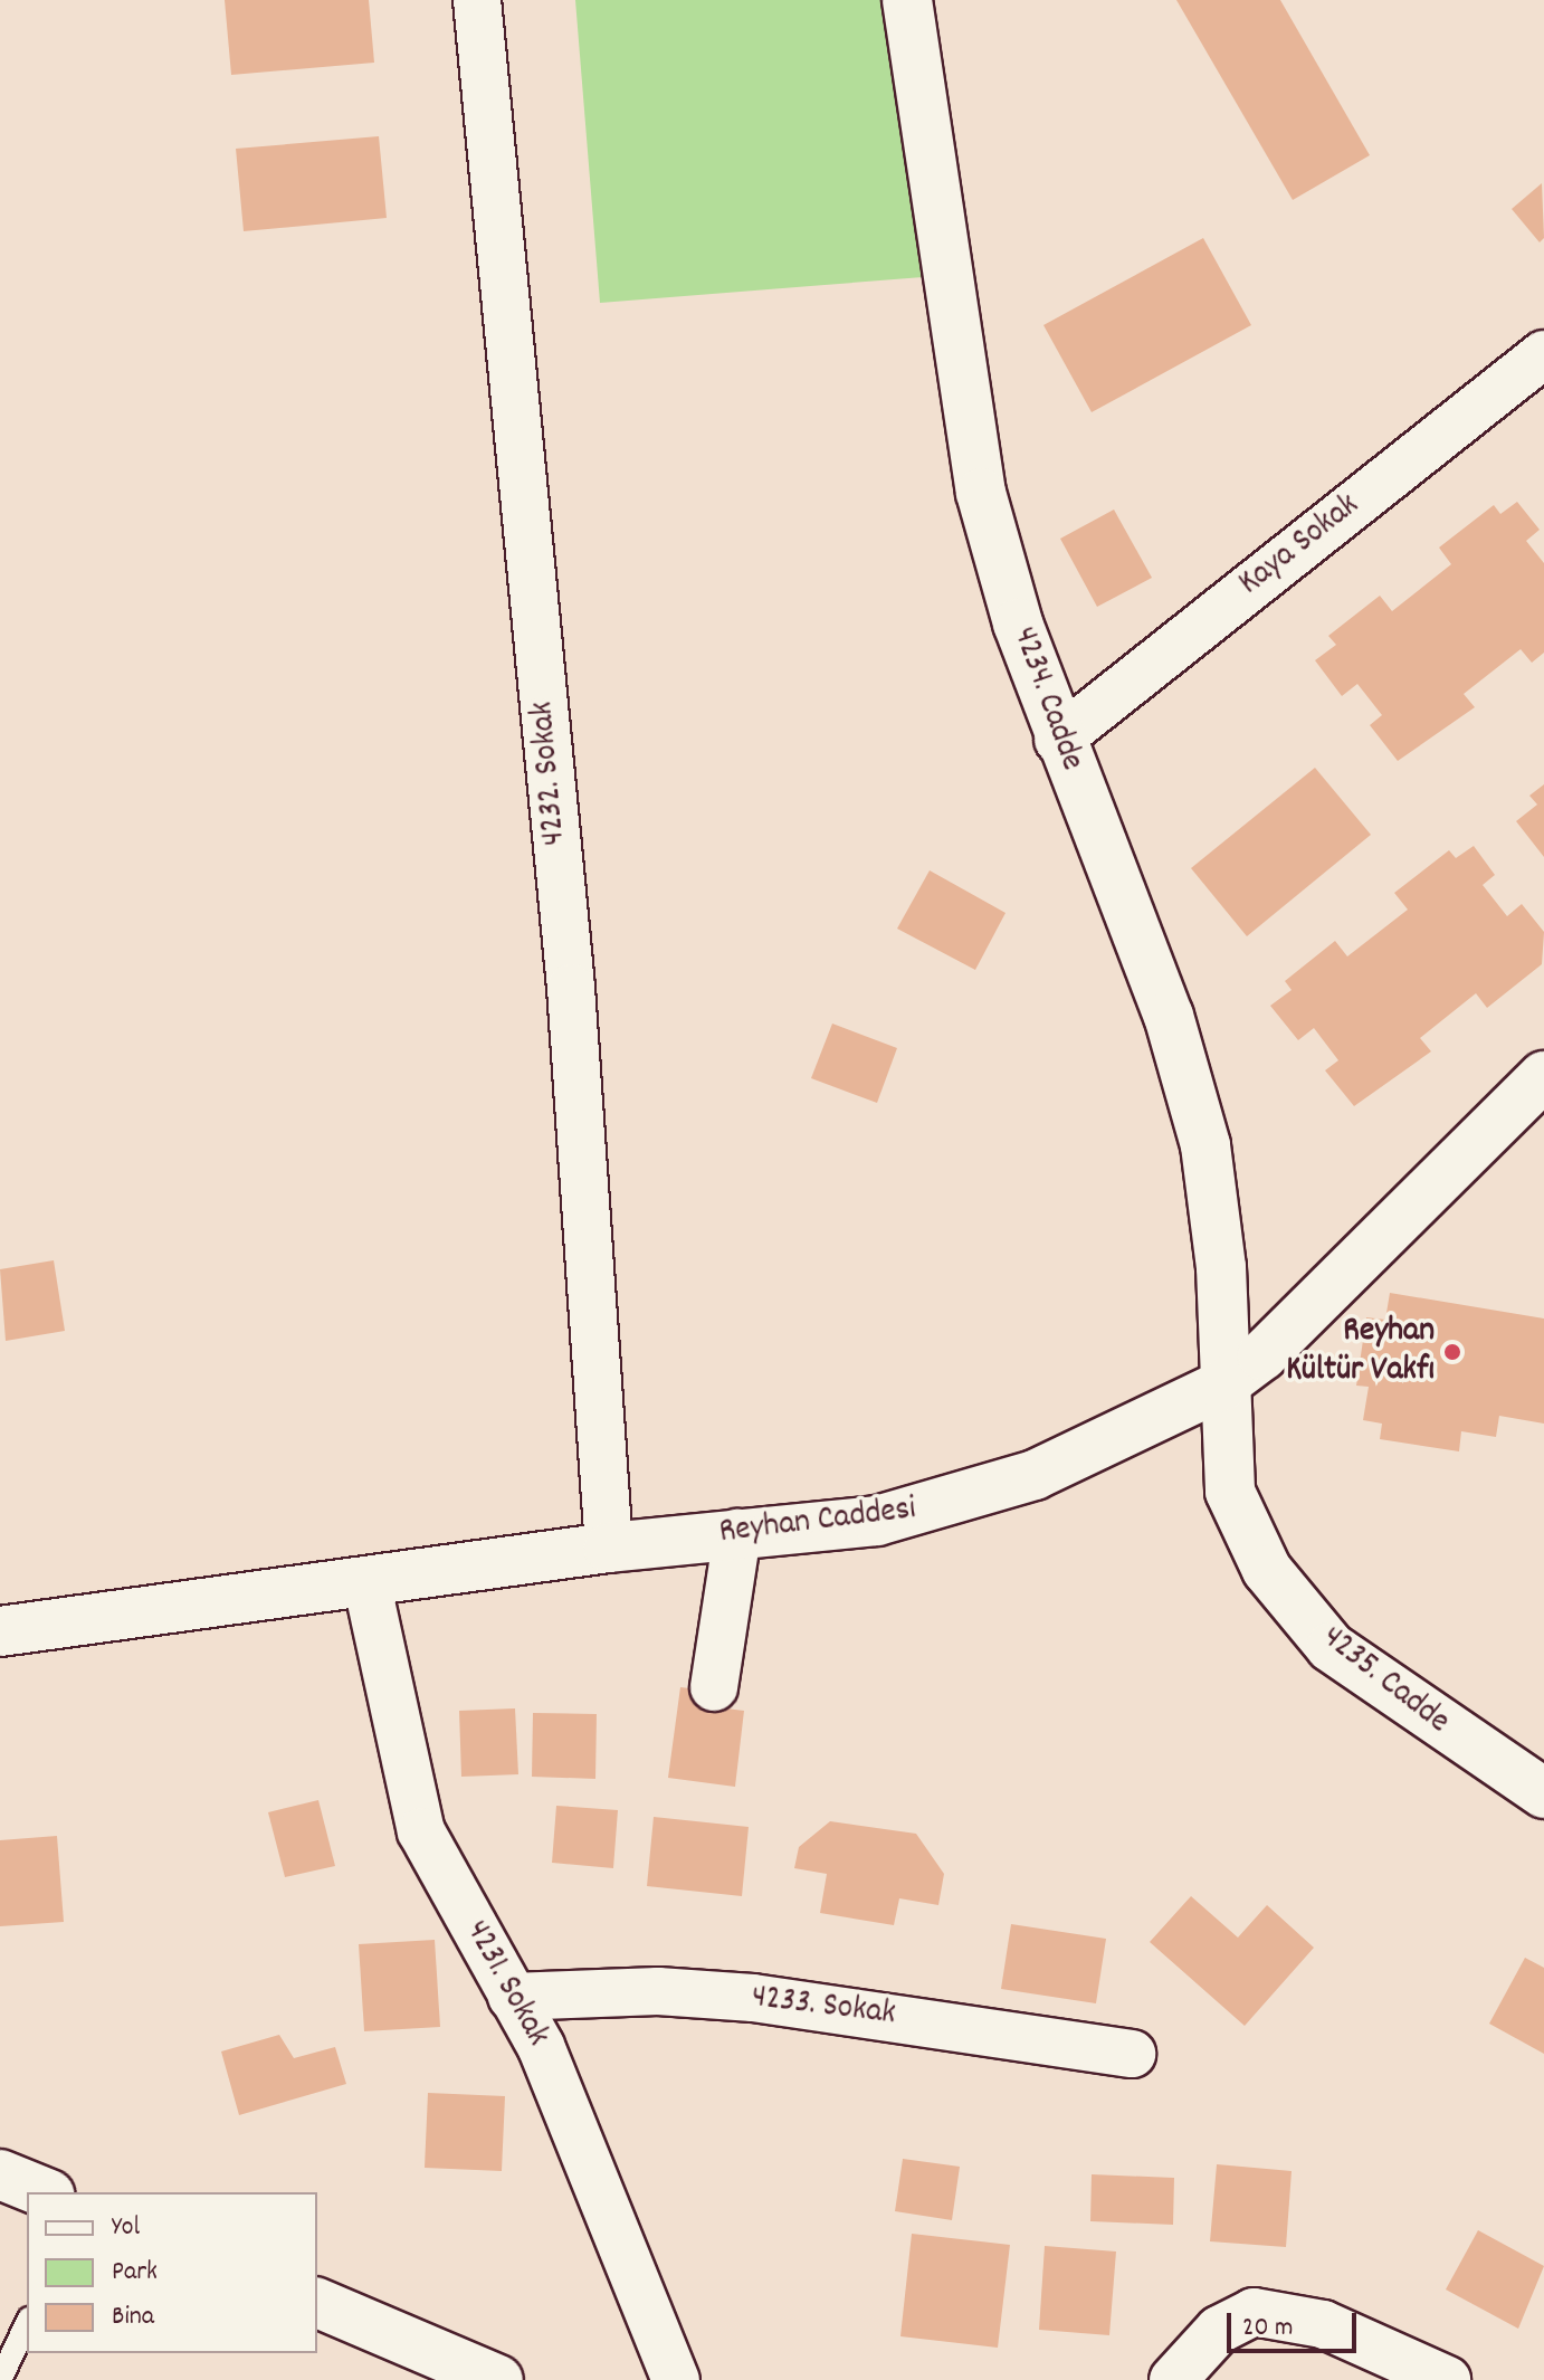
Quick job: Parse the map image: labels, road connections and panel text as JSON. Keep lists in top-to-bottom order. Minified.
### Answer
{"streets":{"street":["Kaya Sokak","4234. Cadde","4232. Sokak","Reyhan Caddesi","4235. Cadde","4231. Sokak","4233. Sokak"]},"crossings":[["Kaya Sokak","4234. Cadde"],["4234. Cadde","Reyhan Caddesi"],["4234. Cadde","4235. Cadde"],["4232. Sokak","Reyhan Caddesi"],["Reyhan Caddesi","4235. Cadde"],["Reyhan Caddesi","4231. Sokak"],["4231. Sokak","4233. Sokak"]],"places":["Reyhan Kültür Vakfı"],"legend":["Yol","Park","Bina"],"scale_bar":"20 m"}
